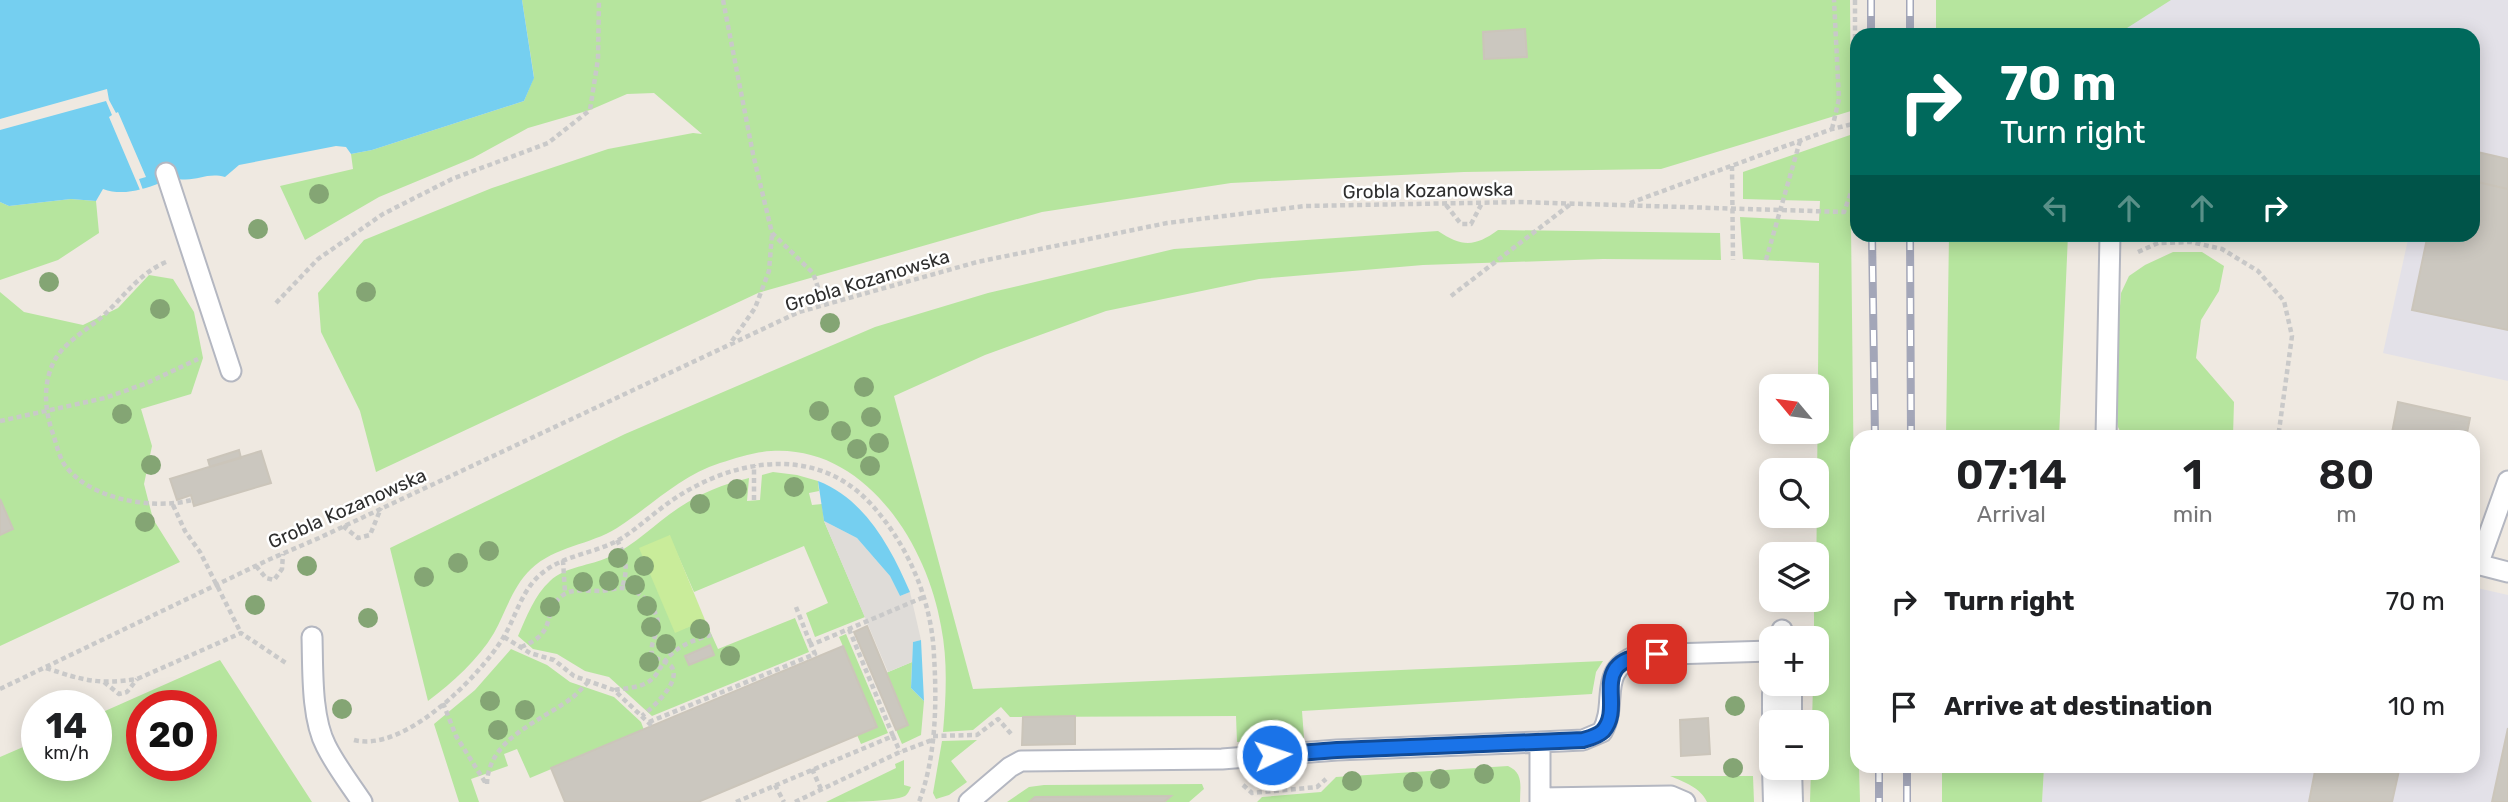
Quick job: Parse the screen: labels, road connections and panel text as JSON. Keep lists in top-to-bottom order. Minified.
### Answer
{"streets":{"path":["Grobla Kozanowska"]},"north":"top left","page":{"turn":["70 m","Turn right"],"map_buttons":["+","−"],"eta":["07:14","Arrival","1","min","80","m"],"list":[{"name":"Turn right","value":"70 m"},{"name":"Arrive at destination","value":"10 m"}],"speed":"14 km/h","limit":"20"}}
